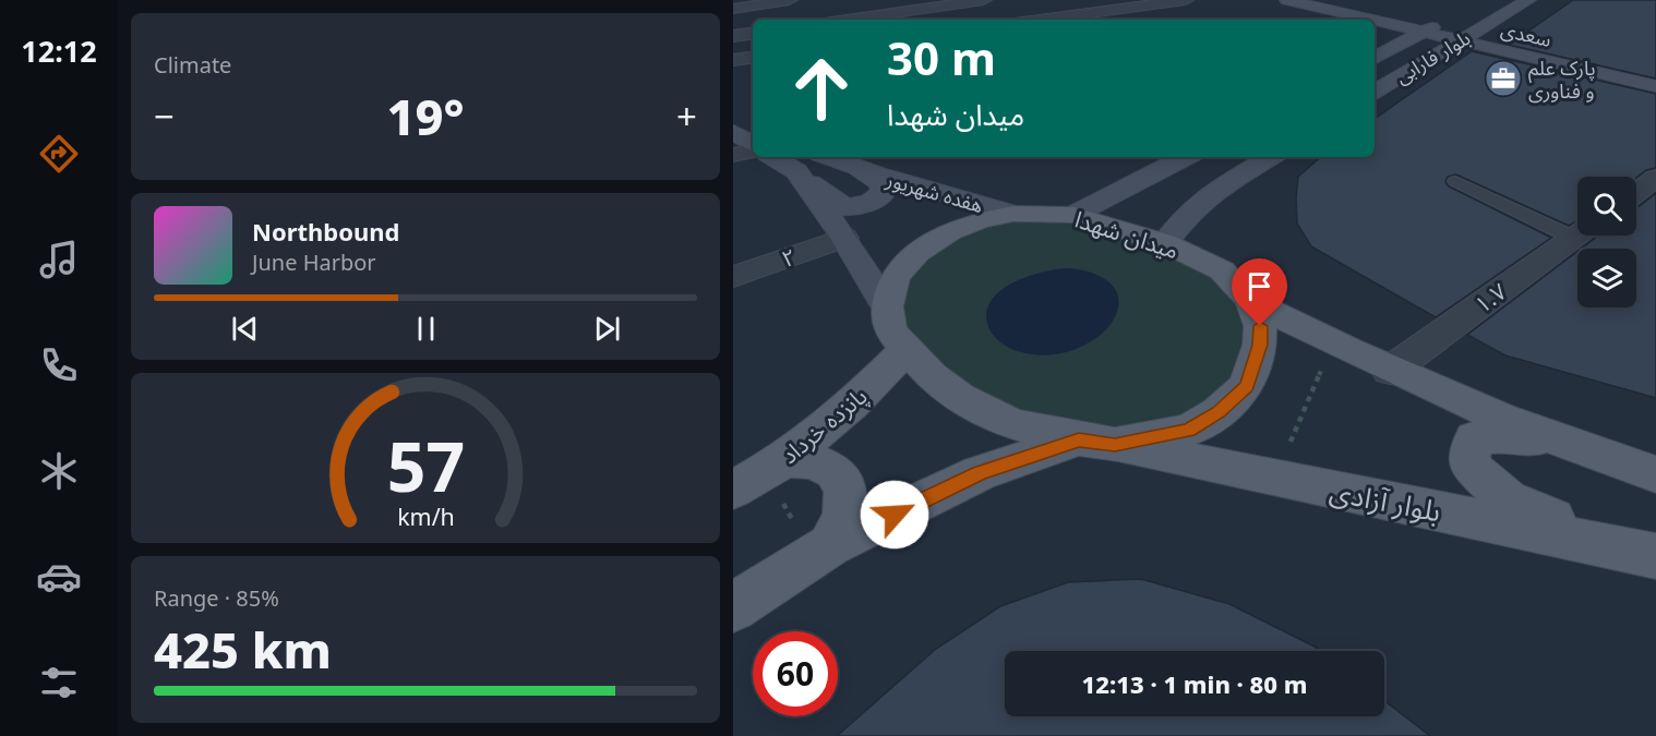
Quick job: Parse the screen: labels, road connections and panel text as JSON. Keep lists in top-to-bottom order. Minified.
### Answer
{"streets":{"main road":["سعدی","بلوار فارابی","هفده شهریور","میدان شهدا","پانزده خرداد","بلوار آزادی"],"street":["۲","۱.۷"]},"crossings":[["سعدی","بلوار فارابی"],["هفده شهریور","میدان شهدا"],["میدان شهدا","پانزده خرداد"],["میدان شهدا","بلوار آزادی"]],"places":{"office":["پارک علم و فناوری"]},"page":{"tabs":"12:12","tile":["Climate",["Range · 85%","425 km"]],"turn":["30 m","میدان شهدا"],"heat":["−","19°","+"],"song":["Northbound","June Harbor"],"limit":"60","trip":"12:13 · 1 min · 80 m","gauge":["57","km/h"]}}
